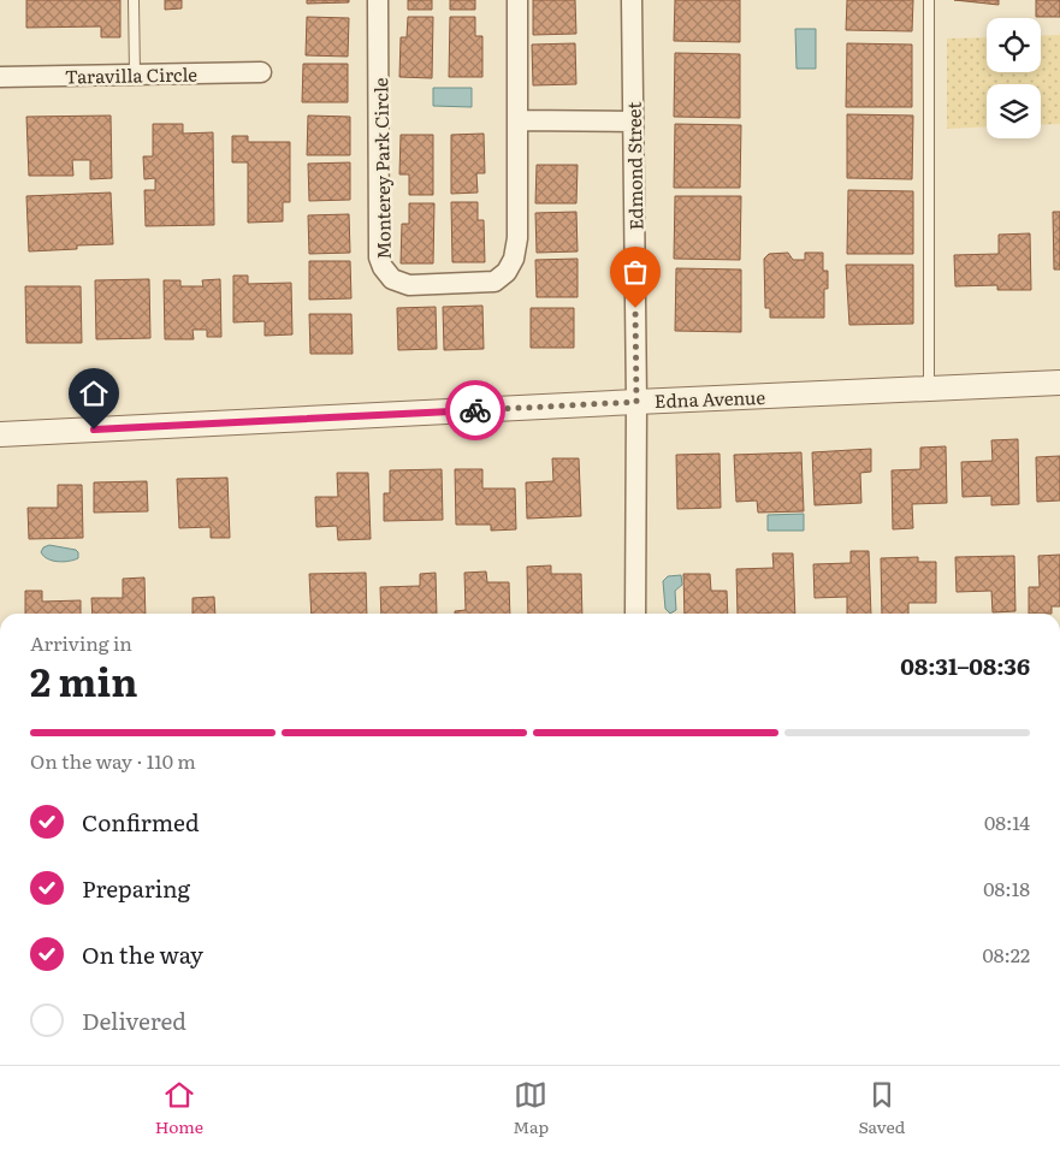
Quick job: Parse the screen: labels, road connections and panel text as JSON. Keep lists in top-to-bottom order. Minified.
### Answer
{"streets":{"street":["Taravilla Circle","Edmond Street","Monterey Park Circle","Edna Avenue"]},"crossings":[["Edmond Street","Edna Avenue"]],"page":{"heading":["2 min","Arriving in","08:31–08:36"],"bar":"On the way · 110 m","list":[["Confirmed","08:14"],["Preparing","08:18"],["On the way","08:22"],"Delivered"],"tabs":["Home","Map","Saved"]}}
